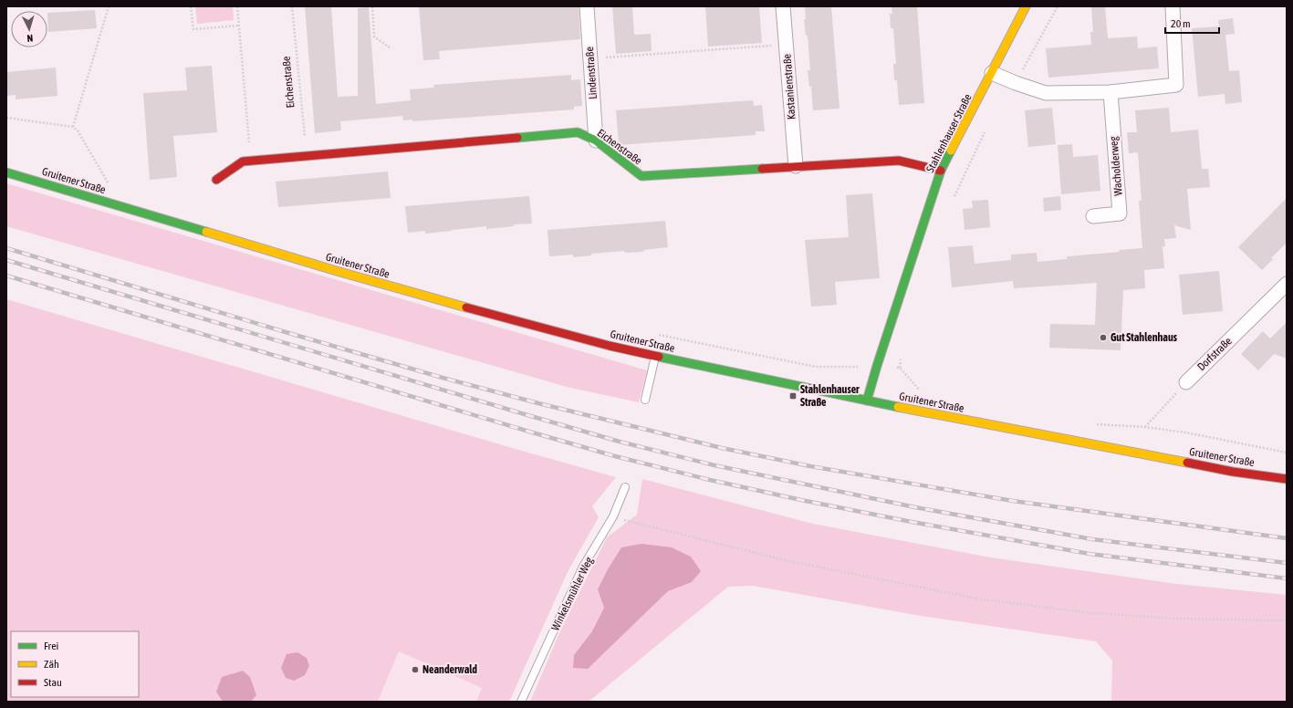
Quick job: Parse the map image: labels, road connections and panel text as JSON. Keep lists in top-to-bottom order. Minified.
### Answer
{"streets":{"main road":["Eichenstraße","Stahlenhauser Straße","Gruitener Straße"],"street":["Lindenstraße","Kastanienstraße","Wacholderweg","Dorfstraße"],"lane":["Winkelsmühler Weg"]},"crossings":[["Lindenstraße","Eichenstraße"],["Eichenstraße","Kastanienstraße"],["Eichenstraße","Stahlenhauser Straße"],["Stahlenhauser Straße","Gruitener Straße"]],"places":{"other":["Gut Stahlenhaus","Neanderwald"],"transit":["Stahlenhauser Straße"]},"legend":["Frei","Zäh","Stau"],"scale_bar":"20 m","north":"bottom"}
